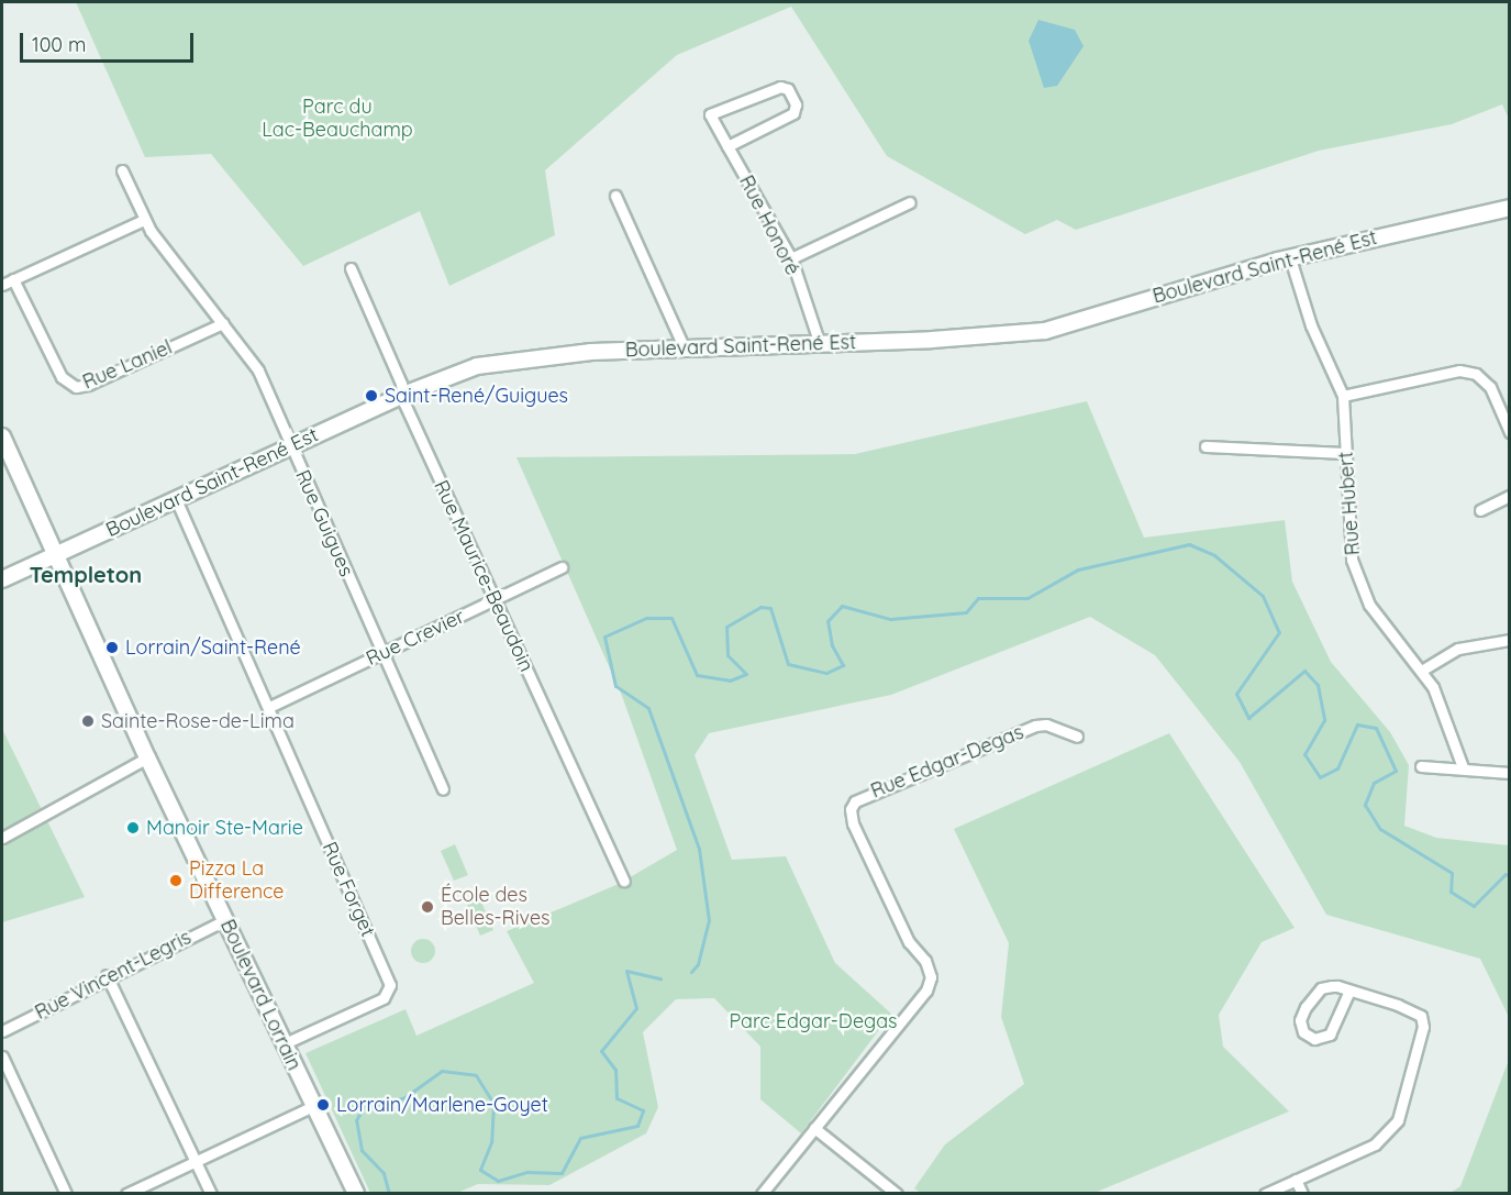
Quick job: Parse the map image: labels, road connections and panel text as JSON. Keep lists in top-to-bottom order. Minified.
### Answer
{"streets":{"street":["Rue Honoré","Boulevard Saint-René Est","Rue Laniel","Rue Hubert","Rue Guigues","Rue Maurice-Beaudoin","Rue Crevier","Rue Edgar-Degas","Rue Forget","Rue Vincent-Legris","Boulevard Lorrain"]},"crossings":[["Rue Honoré","Boulevard Saint-René Est"],["Boulevard Saint-René Est","Rue Hubert"],["Boulevard Saint-René Est","Rue Guigues"],["Boulevard Saint-René Est","Rue Maurice-Beaudoin"],["Boulevard Saint-René Est","Rue Forget"],["Boulevard Saint-René Est","Boulevard Lorrain"],["Rue Laniel","Rue Guigues"],["Rue Guigues","Rue Crevier"],["Rue Maurice-Beaudoin","Rue Crevier"],["Rue Crevier","Rue Forget"],["Rue Forget","Boulevard Lorrain"],["Rue Vincent-Legris","Boulevard Lorrain"]],"districts":["Templeton"],"parks":["Parc du Lac-Beauchamp","Parc Edgar-Degas"],"places":["Saint-René/Guigues","Lorrain/Saint-René","Sainte-Rose-de-Lima","Manoir Ste-Marie","Pizza La Difference","École des Belles-Rives","Lorrain/Marlene-Goyet"],"scale_bar":"100 m"}
